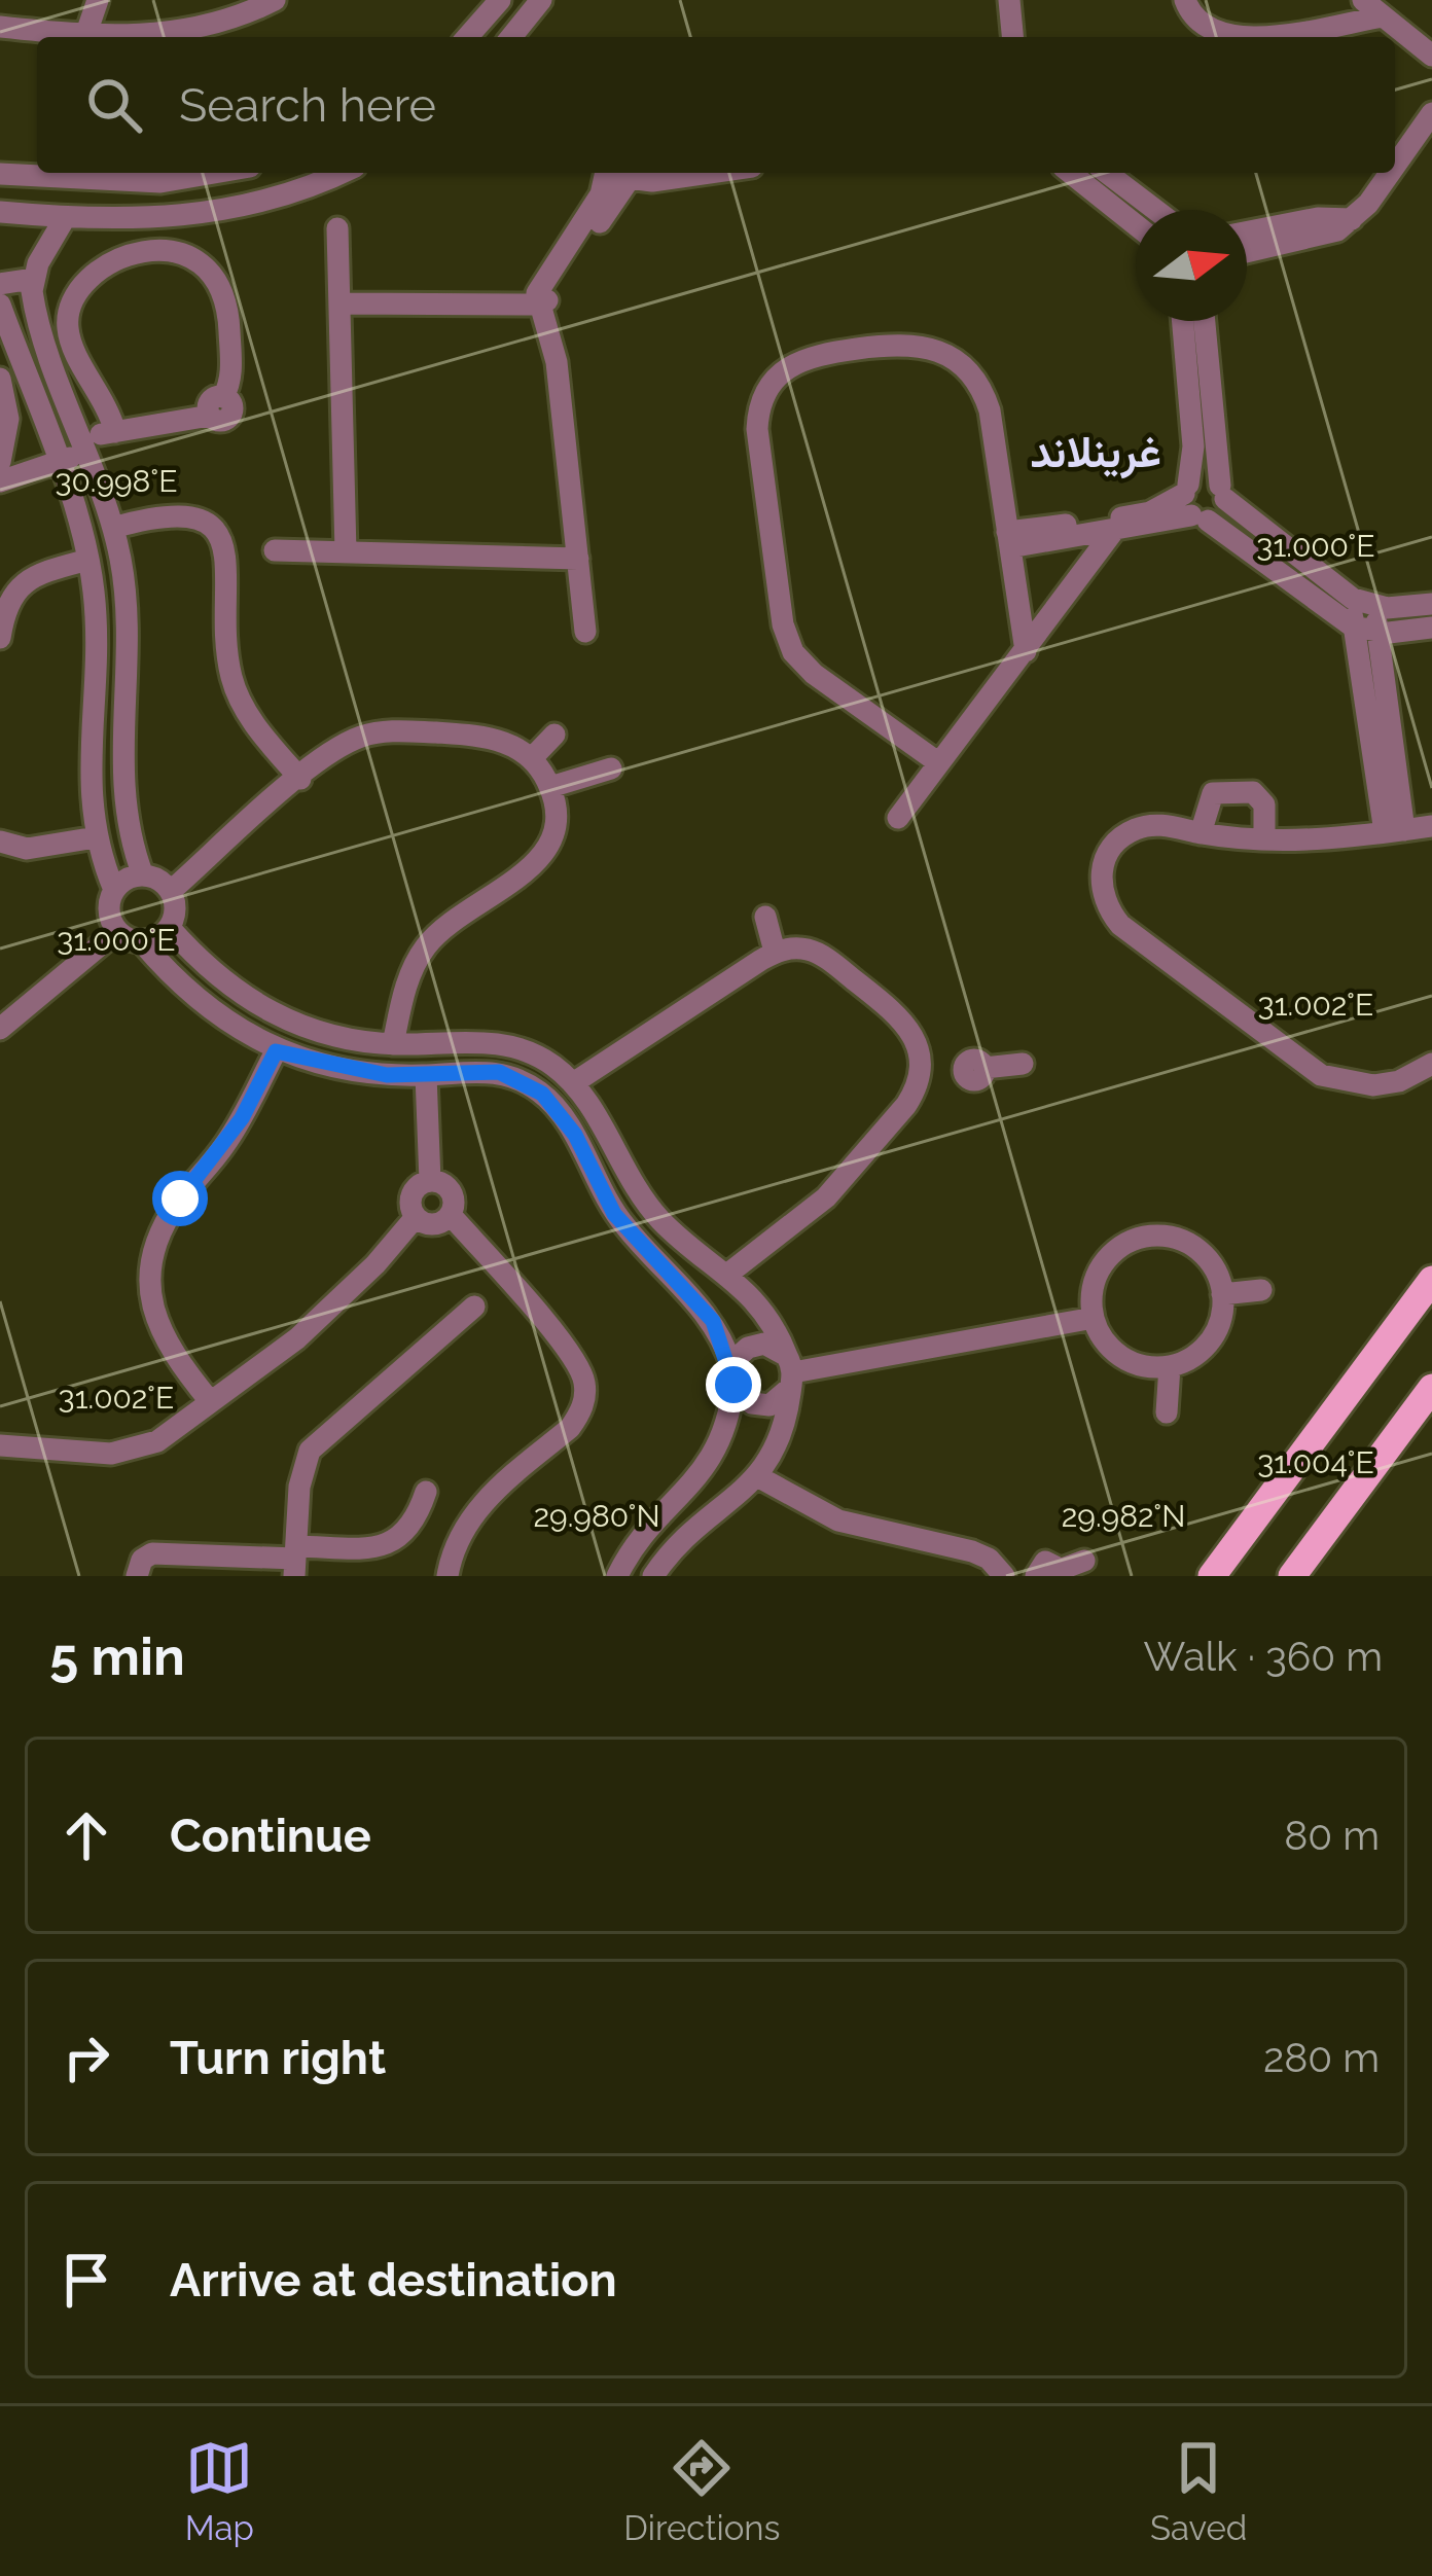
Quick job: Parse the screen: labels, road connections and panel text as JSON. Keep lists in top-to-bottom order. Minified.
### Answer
{"districts":["غرينلاند"],"north":"right","page":{"search":"Search here","heading":["5 min","Walk · 360 m"],"list":[["Continue","80 m"],["Turn right","280 m"],"Arrive at destination"],"nav":["Map","Directions","Saved"]},"coordinates":["30.998°E","31.000°E","31.002°E","31.004°E","29.980°N","29.982°N"]}
